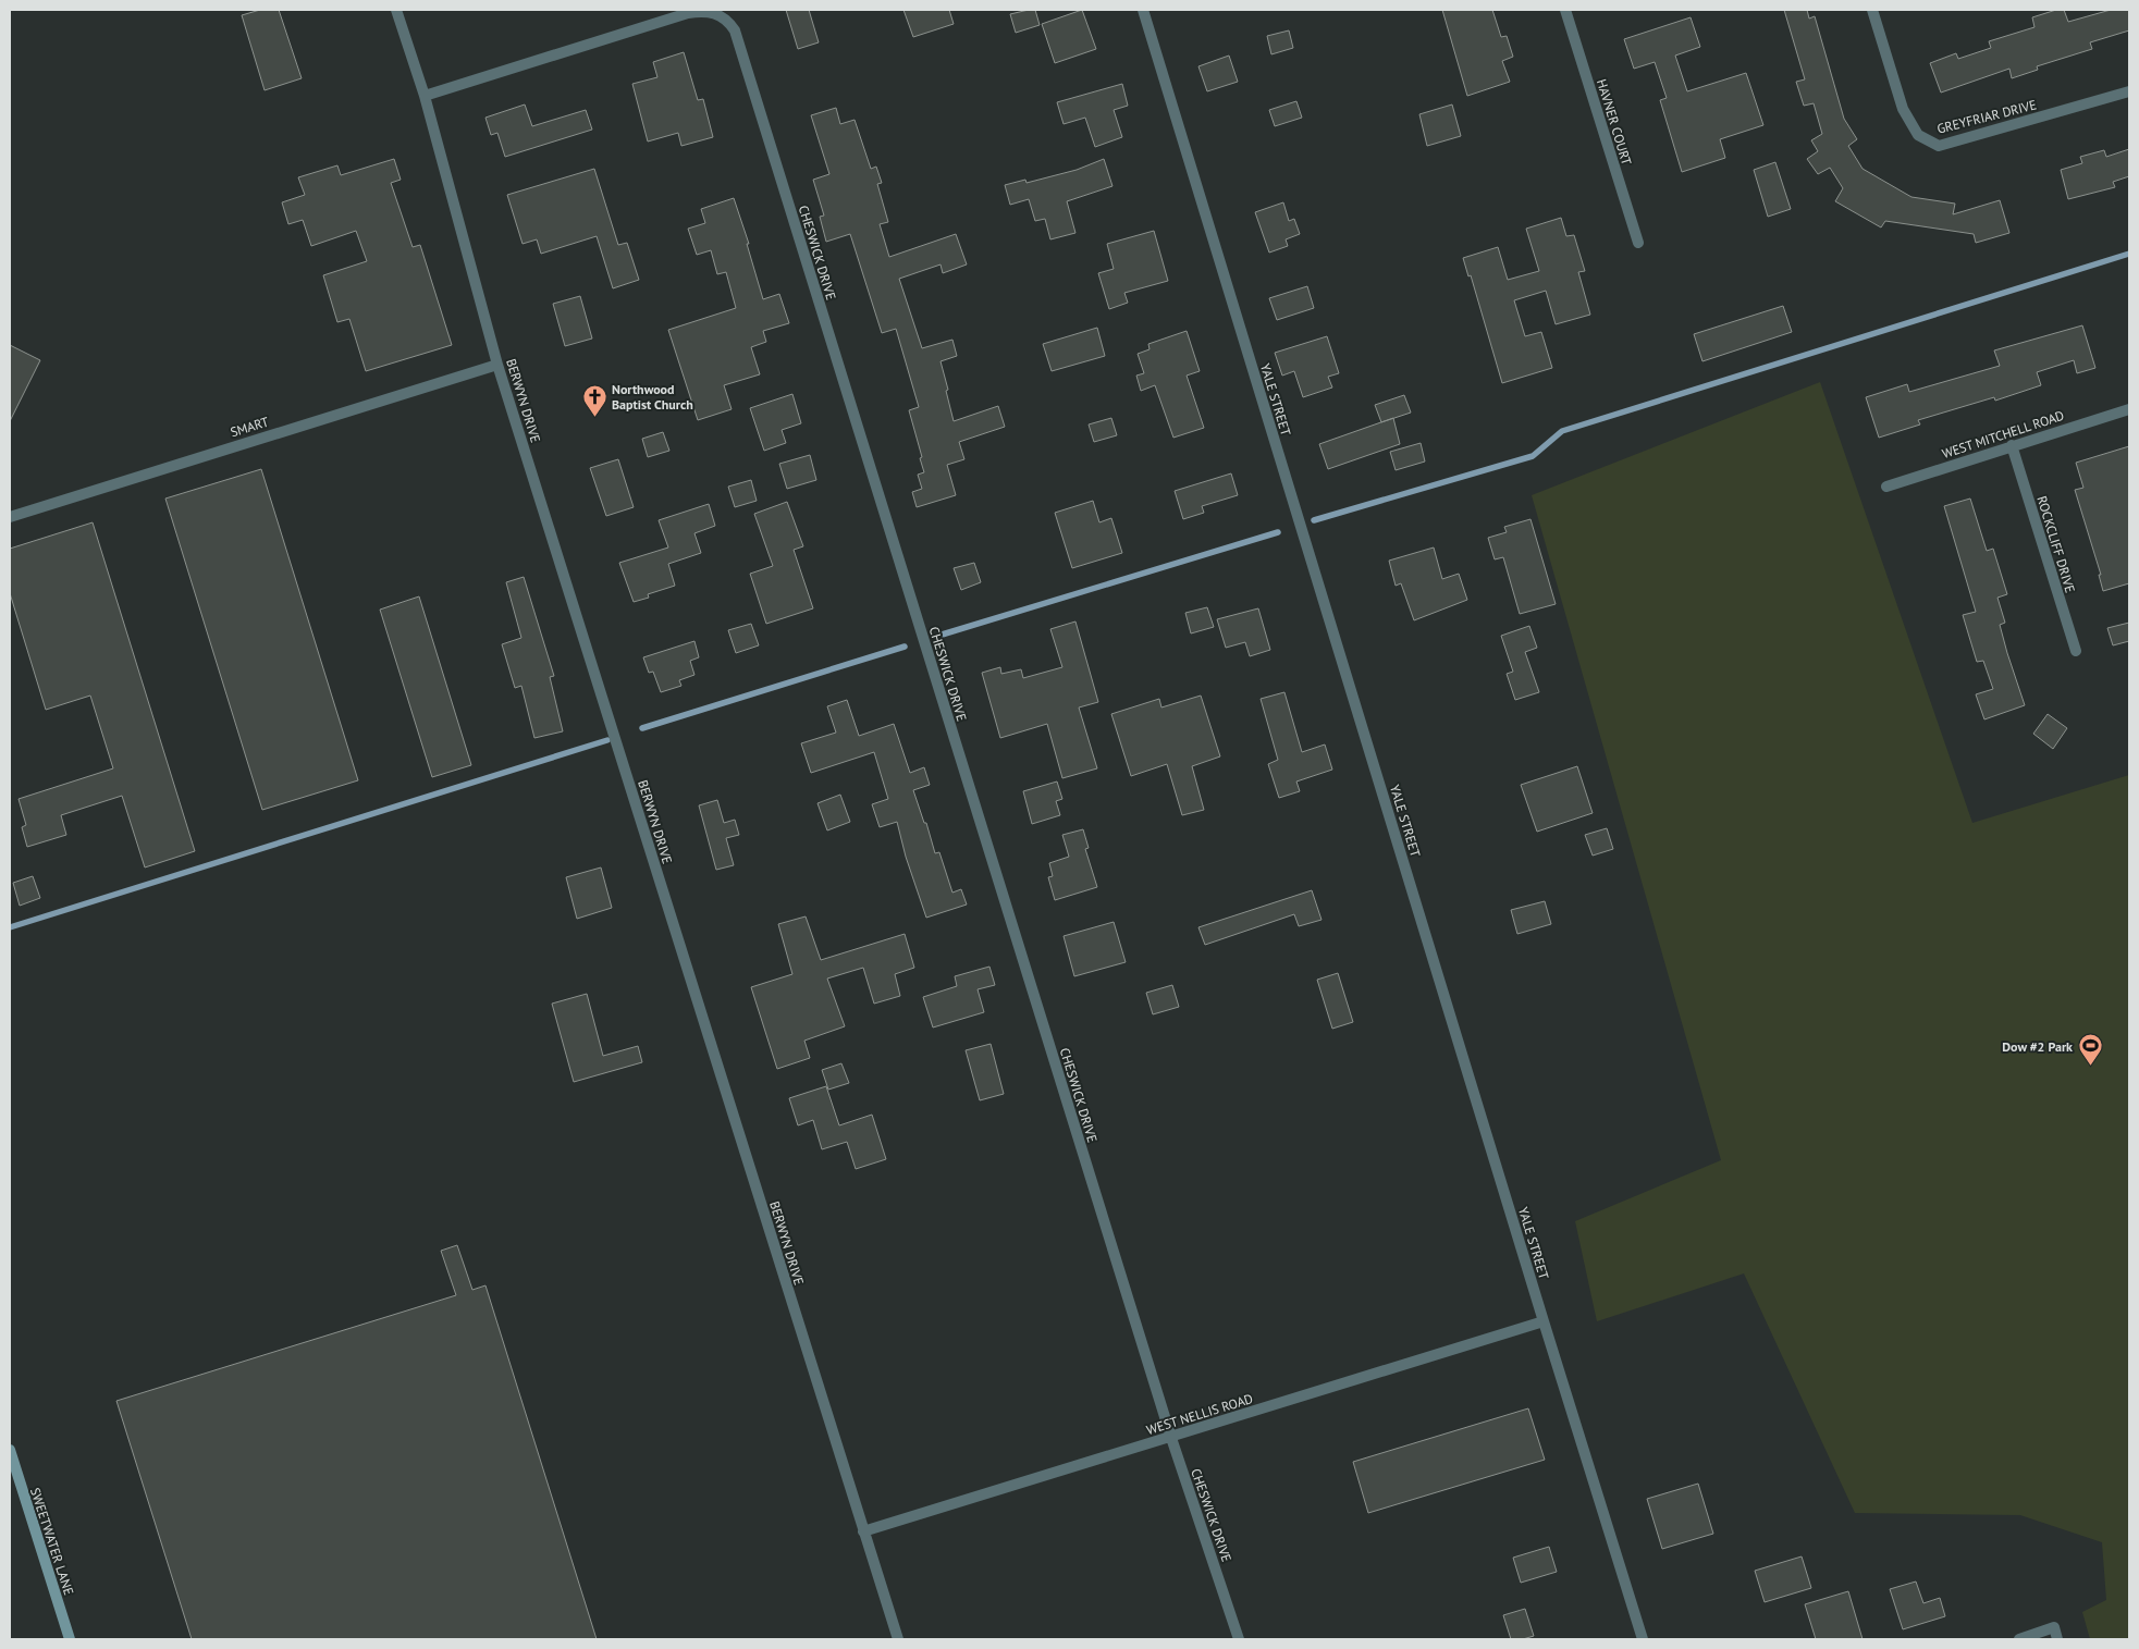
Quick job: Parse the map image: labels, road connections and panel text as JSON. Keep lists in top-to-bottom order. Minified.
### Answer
{"streets":{"street":["GREYFRIAR DRIVE","HAVNER COURT","CHESWICK DRIVE","YALE STREET","BERWYN DRIVE","SMART","WEST MITCHELL ROAD","ROCKCLIFF DRIVE","WEST NELLIS ROAD","SWEETWATER LANE"]},"crossings":[["CHESWICK DRIVE","BERWYN DRIVE"],["CHESWICK DRIVE","WEST NELLIS ROAD"],["YALE STREET","WEST NELLIS ROAD"],["BERWYN DRIVE","SMART"],["BERWYN DRIVE","WEST NELLIS ROAD"],["WEST MITCHELL ROAD","ROCKCLIFF DRIVE"]],"places":{"church":["Northwood Baptist Church"],"sports":["Dow #2 Park"]}}
